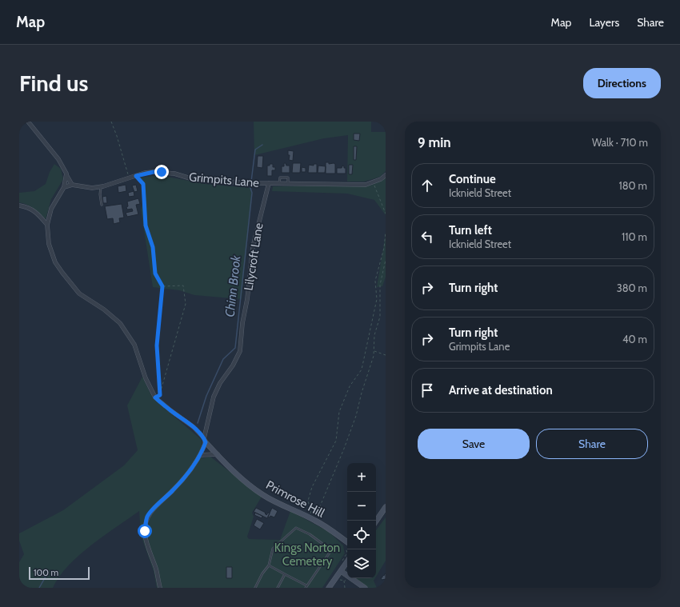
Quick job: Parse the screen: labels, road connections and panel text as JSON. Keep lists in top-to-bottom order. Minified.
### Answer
{"streets":{"street":["Grimpits Lane","Lilycroft Lane","Primrose Hill"]},"crossings":[["Grimpits Lane","Lilycroft Lane"],["Lilycroft Lane","Primrose Hill"]],"water":["Chinn Brook"],"parks":["Kings Norton Cemetery"],"scale_bar":"100 m","page":{"header":"Map","nav":["Map","Layers","Share"],"buttons":["Directions",["Save","Share"]],"title":"Find us","heading":["9 min","Walk · 710 m"],"list":[["Continue","Icknield Street","180 m"],["Turn left","Icknield Street","110 m"],["Turn right","380 m"],["Turn right","Grimpits Lane","40 m"],"Arrive at destination"],"map_buttons":["+","−"],"scale":"100 m"}}
